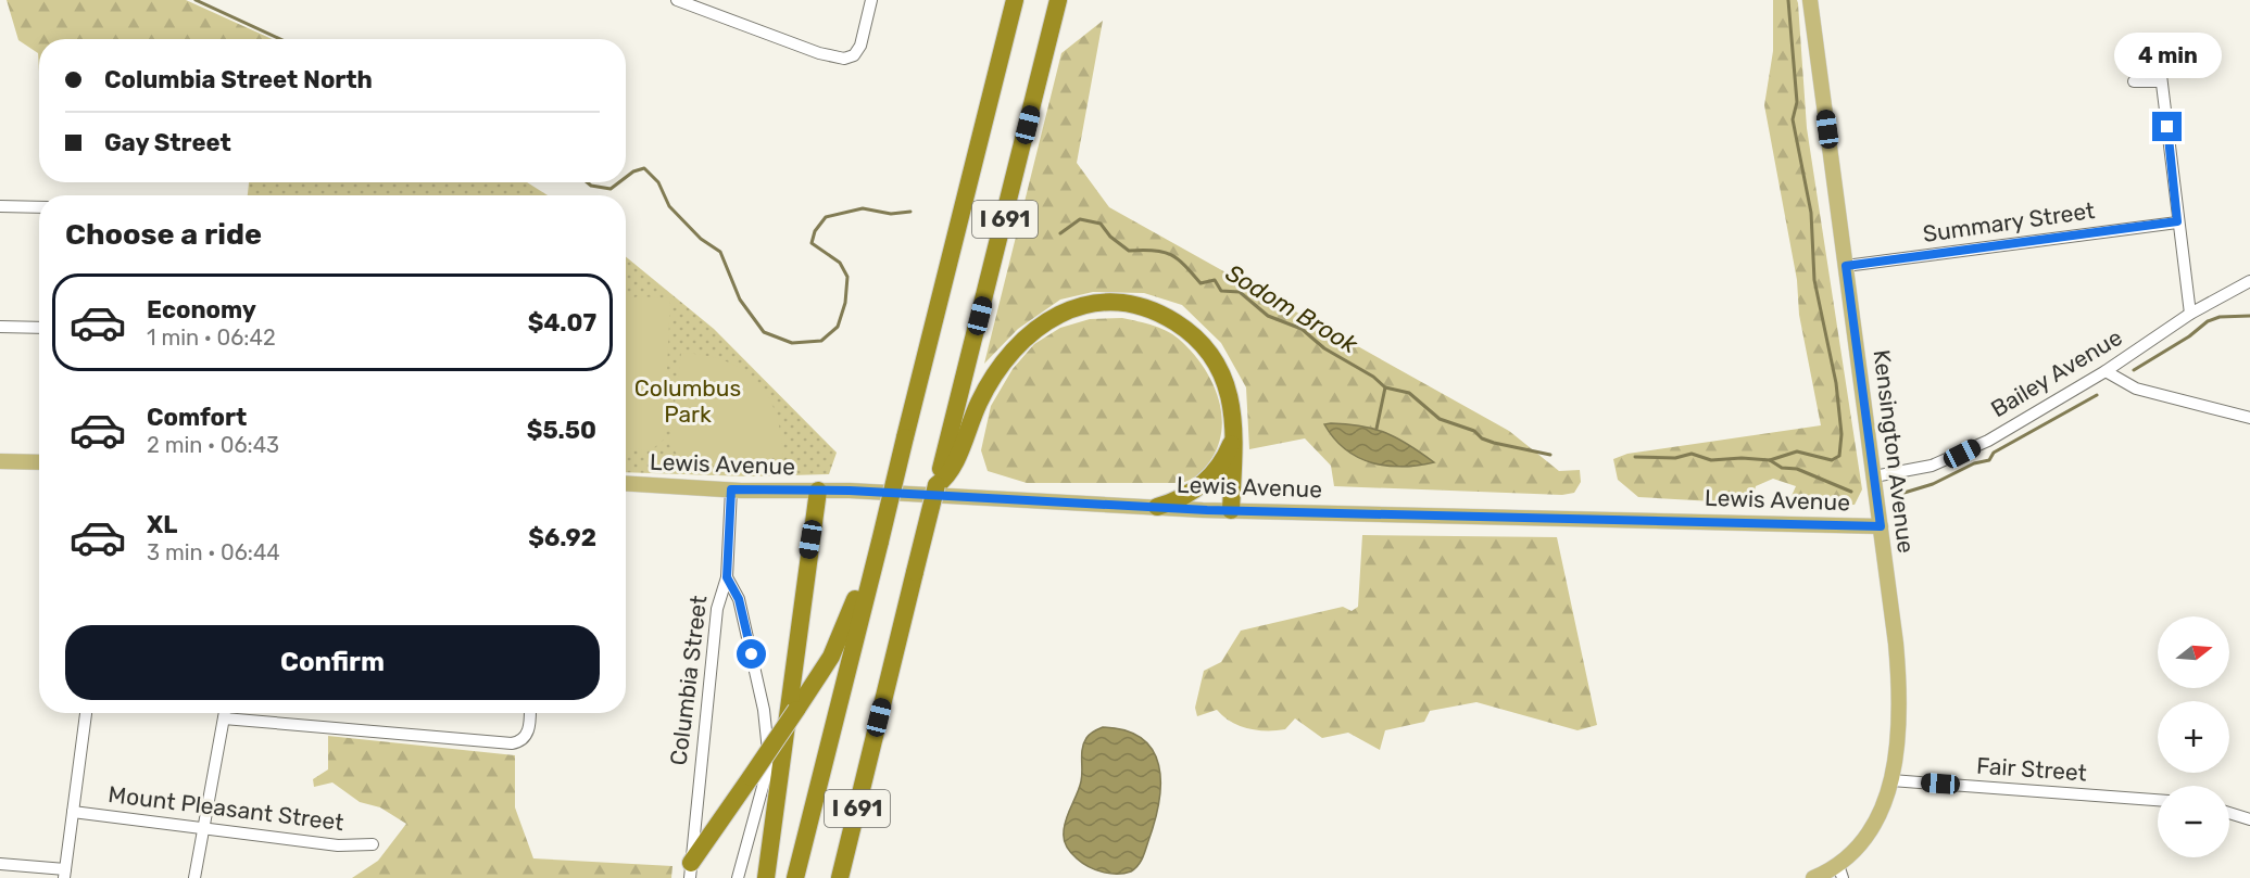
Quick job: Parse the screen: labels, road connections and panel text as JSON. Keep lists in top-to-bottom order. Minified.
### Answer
{"streets":{"highway":["I 691"],"main road":["Kensington Avenue","Lewis Avenue"],"street":["Summary Street","Bailey Avenue","Columbia Street","Fair Street","Mount Pleasant Street"]},"crossings":[["Summary Street","Kensington Avenue"],["Bailey Avenue","Kensington Avenue"],["Kensington Avenue","Lewis Avenue"],["Kensington Avenue","Fair Street"],["Lewis Avenue","Columbia Street"]],"water":["Sodom Brook"],"parks":["Columbus Park"],"north":"right","page":{"bubble":"4 min","banner":["Columbia Street North","Gay Street"],"heading":"Choose a ride","list":[{"name":"Economy","note":"1 min · 06:42","value":"$4.07"},{"name":"Comfort","note":"2 min · 06:43","value":"$5.50"},{"name":"XL","note":"3 min · 06:44","value":"$6.92"}],"buttons":"Confirm","map_buttons":["+","−"]}}
